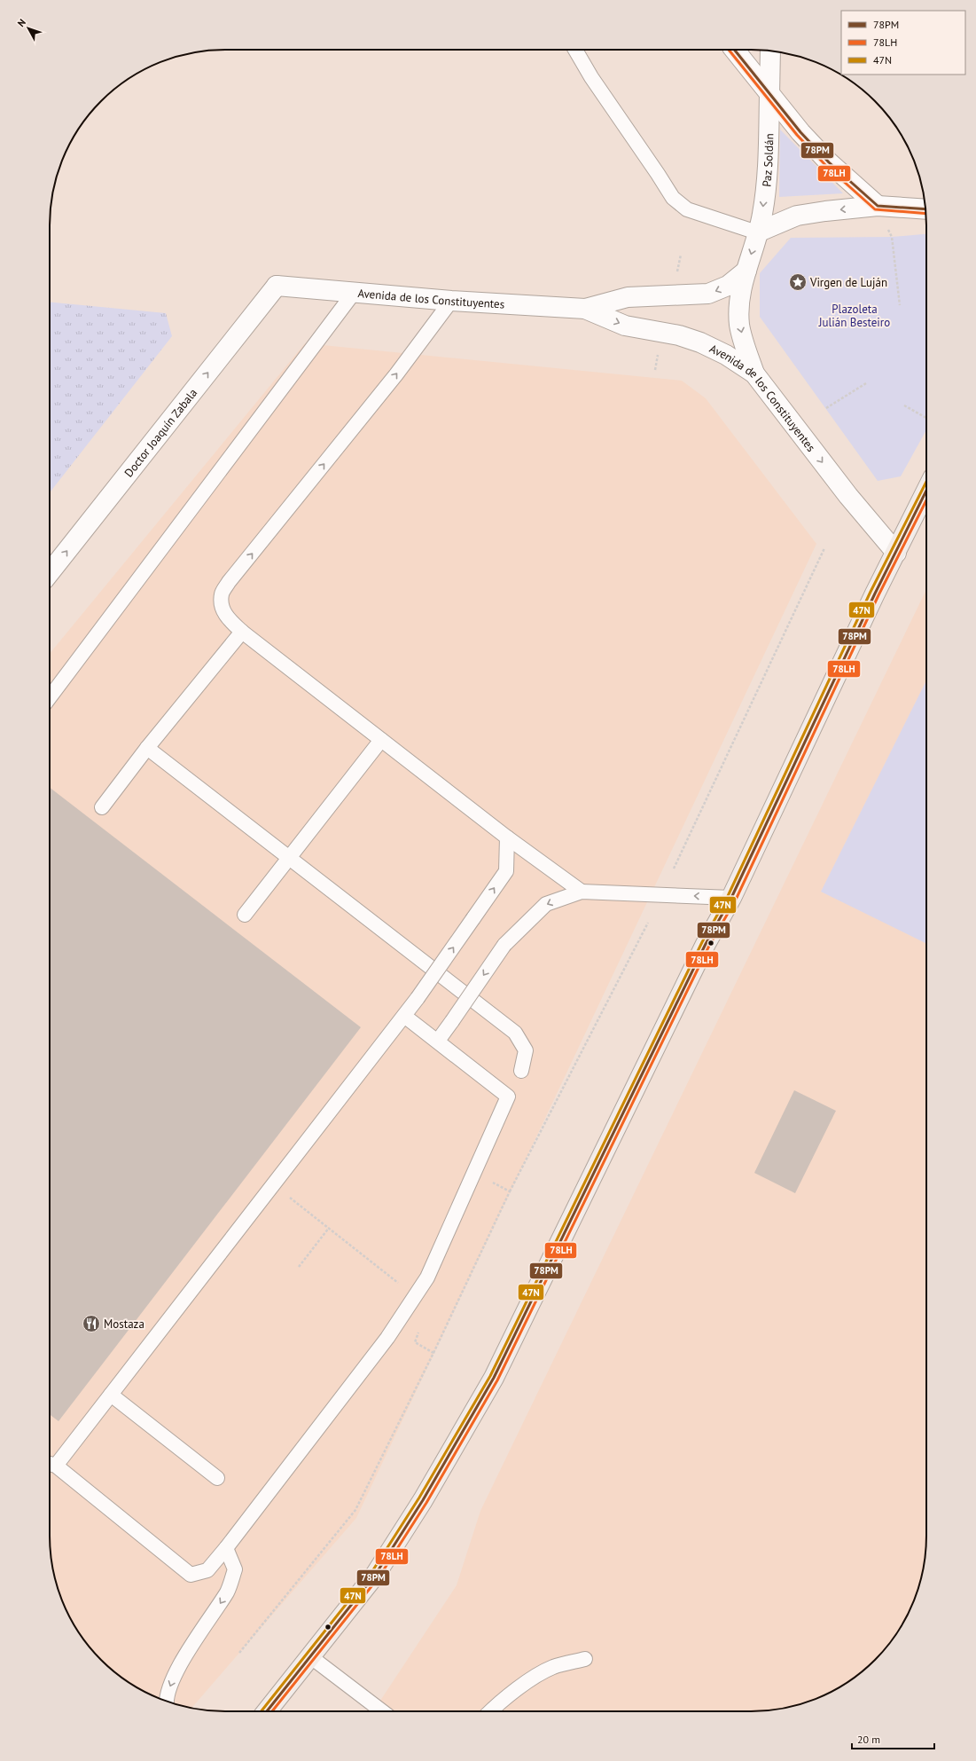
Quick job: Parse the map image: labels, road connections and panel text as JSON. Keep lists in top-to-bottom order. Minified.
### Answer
{"streets":{"street":["Paz Soldán","Avenida de los Constituyentes","Doctor Joaquín Zabala"]},"crossings":[["Paz Soldán","Avenida de los Constituyentes"],["Avenida de los Constituyentes","Doctor Joaquín Zabala"]],"one_way":["Paz Soldán","Doctor Joaquín Zabala"],"parks":["Plazoleta Julián Besteiro"],"places":{"place":["Virgen de Luján"],"restaurant":["Mostaza"]},"lines":["transit line 78PM","transit line 78LH","transit line 47N"],"legend":["78PM","78LH","47N"],"scale_bar":"20 m","north":"top left"}
